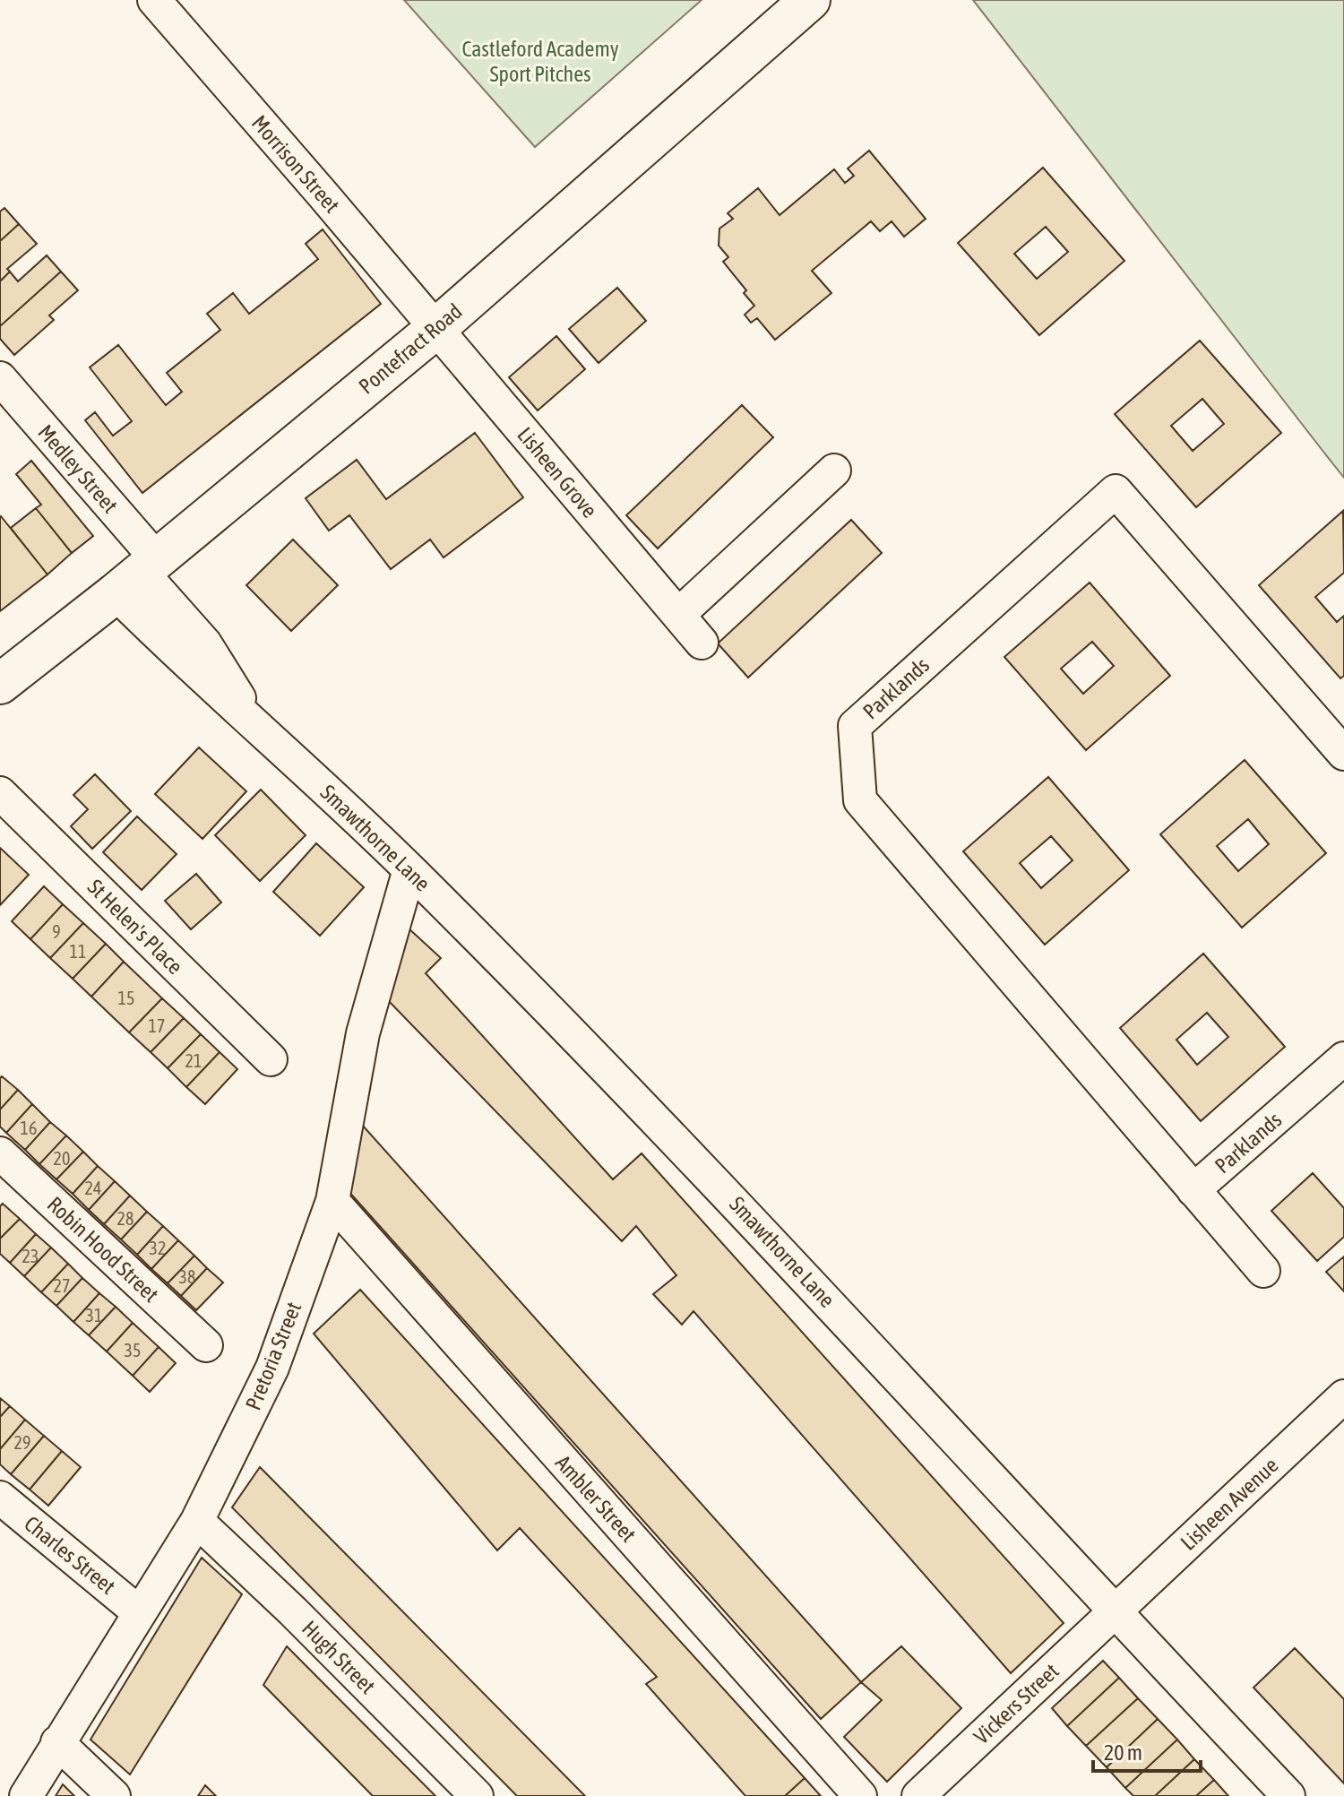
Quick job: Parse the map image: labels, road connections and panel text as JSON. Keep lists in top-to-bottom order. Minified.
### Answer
{"streets":{"main road":["Pontefract Road"],"street":["Morrison Street","Medley Street","Lisheen Grove","Parklands","Smawthorne Lane","St Helen's Place","Robin Hood Street","Pretoria Street","Ambler Street","Lisheen Avenue","Charles Street","Hugh Street","Vickers Street"]},"crossings":[["Morrison Street","Pontefract Road"],["Morrison Street","Lisheen Grove"],["Pontefract Road","Medley Street"],["Pontefract Road","Lisheen Grove"],["Pontefract Road","Smawthorne Lane"],["Medley Street","Smawthorne Lane"],["Smawthorne Lane","Pretoria Street"],["Smawthorne Lane","Lisheen Avenue"],["Smawthorne Lane","Vickers Street"],["Pretoria Street","Ambler Street"],["Pretoria Street","Charles Street"],["Pretoria Street","Hugh Street"],["Lisheen Avenue","Vickers Street"]],"parks":["Castleford Academy Sport Pitches"],"house_numbers":["9","11","15","17","21","16","20","24","28","32","23","38","27","31","35","29"],"scale_bar":"20 m"}
